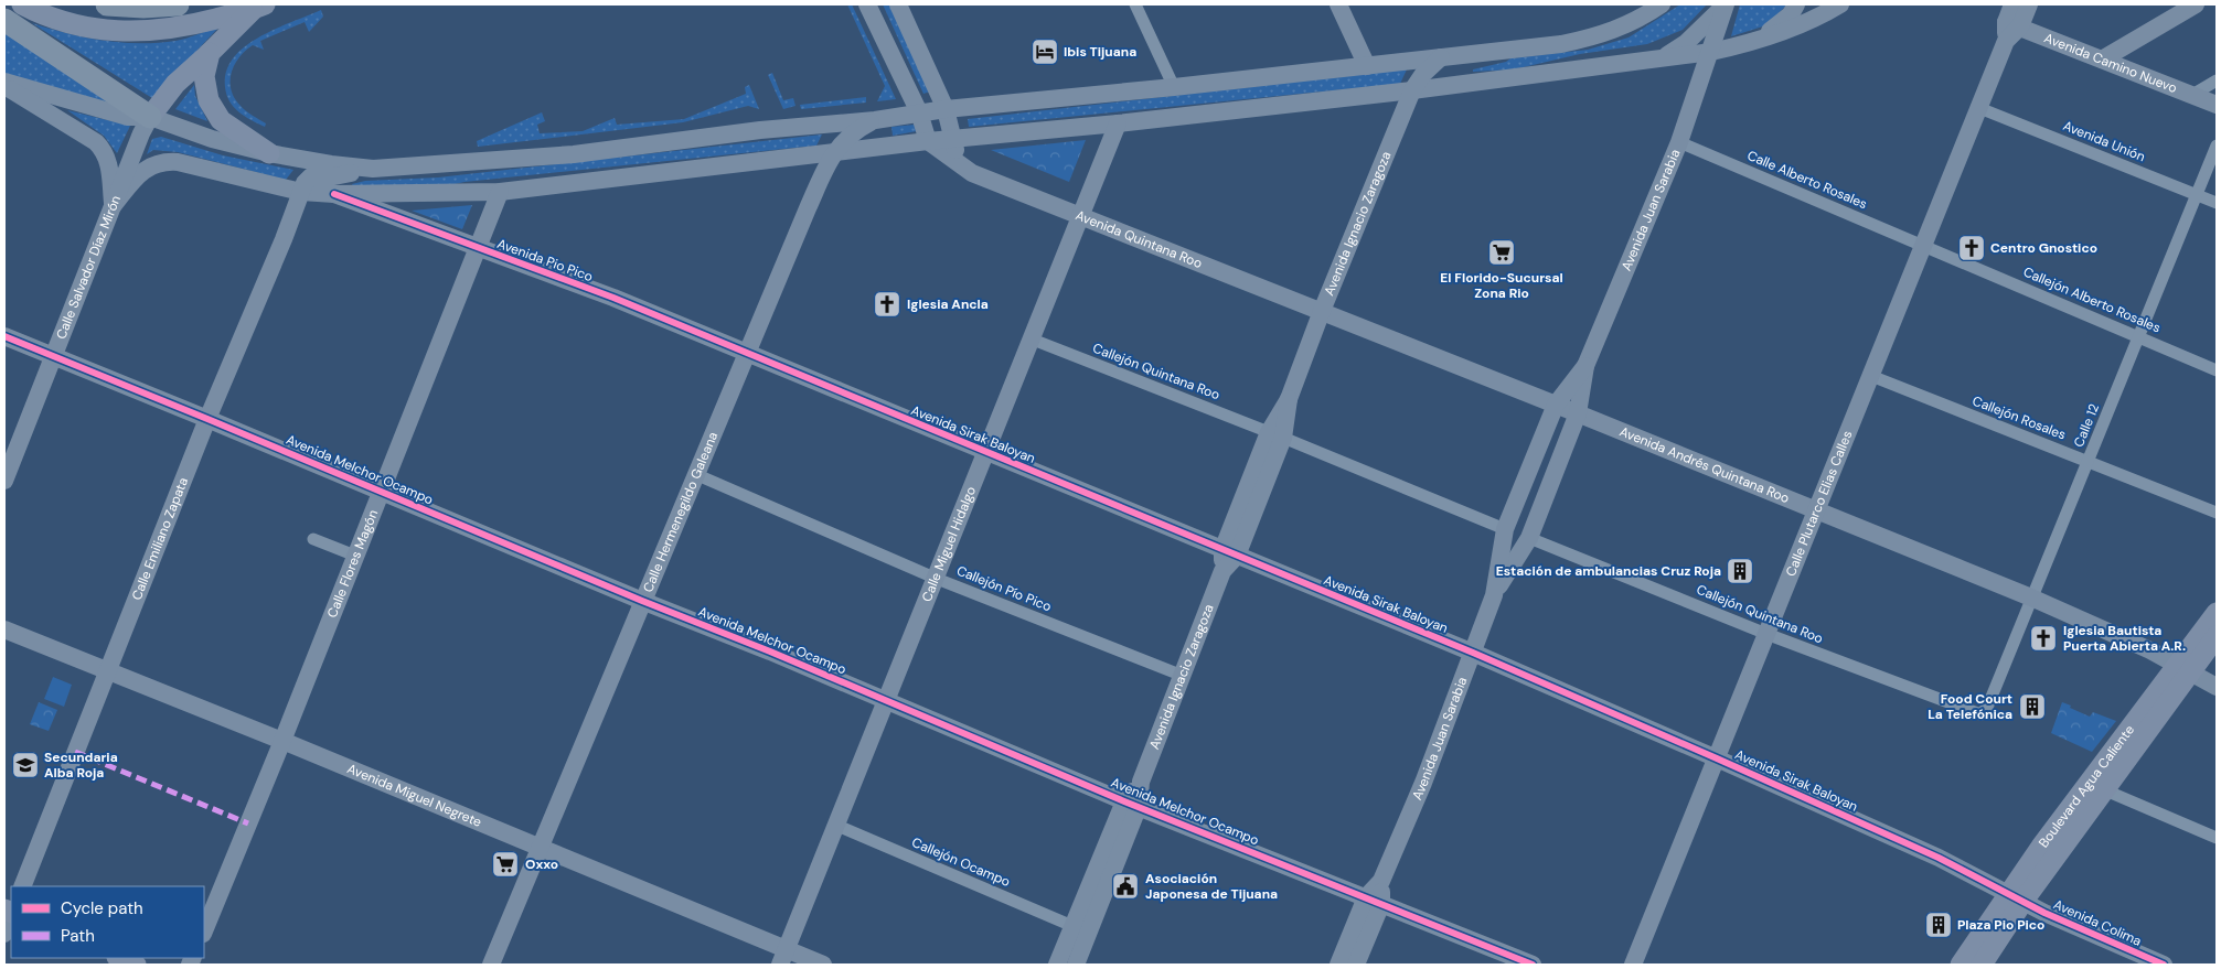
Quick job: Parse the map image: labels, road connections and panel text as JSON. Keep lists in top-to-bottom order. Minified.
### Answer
{"streets":{"main road":["Boulevard Agua Caliente"],"street":["Avenida Camino Nuevo","Avenida Unión","Calle Alberto Rosales","Avenida Juan Sarabia","Avenida Ignacio Zaragoza","Avenida Quintana Roo","Avenida Pio Pico","Calle Salvador Díaz Mirón","Callejón Alberto Rosales","Callejón Quintana Roo","Callejón Rosales","Calle 12","Avenida Sirak Baloyan","Avenida Andrés Quintana Roo","Avenida Melchor Ocampo","Calle Plutarco Elias Calles","Calle Hermenegildo Galeana","Calle Emiliano Zapata","Calle Miguel Hidalgo","Calle Flores Magón","Callejón Pío Pico","Avenida Miguel Negrete","Callejón Ocampo","Avenida Colima"]},"crossings":[["Avenida Camino Nuevo","Calle Plutarco Elias Calles"],["Avenida Unión","Calle 12"],["Avenida Unión","Calle Plutarco Elias Calles"],["Calle Alberto Rosales","Avenida Juan Sarabia"],["Calle Alberto Rosales","Callejón Alberto Rosales"],["Calle Alberto Rosales","Calle Plutarco Elias Calles"],["Avenida Juan Sarabia","Callejón Quintana Roo"],["Avenida Juan Sarabia","Avenida Sirak Baloyan"],["Avenida Juan Sarabia","Avenida Andrés Quintana Roo"],["Avenida Juan Sarabia","Avenida Melchor Ocampo"],["Avenida Ignacio Zaragoza","Avenida Quintana Roo"],["Avenida Ignacio Zaragoza","Callejón Quintana Roo"],["Avenida Ignacio Zaragoza","Avenida Sirak Baloyan"],["Avenida Ignacio Zaragoza","Avenida Andrés Quintana Roo"],["Avenida Ignacio Zaragoza","Avenida Melchor Ocampo"],["Avenida Ignacio Zaragoza","Callejón Pío Pico"],["Avenida Ignacio Zaragoza","Callejón Ocampo"],["Avenida Quintana Roo","Avenida Andrés Quintana Roo"],["Avenida Quintana Roo","Calle Miguel Hidalgo"],["Avenida Pio Pico","Avenida Sirak Baloyan"],["Avenida Pio Pico","Calle Hermenegildo Galeana"],["Avenida Pio Pico","Calle Flores Magón"],["Calle Salvador Díaz Mirón","Avenida Melchor Ocampo"],["Callejón Alberto Rosales","Calle 12"],["Callejón Alberto Rosales","Calle Plutarco Elias Calles"],["Callejón Quintana Roo","Calle 12"],["Callejón Quintana Roo","Calle Plutarco Elias Calles"],["Callejón Quintana Roo","Calle Miguel Hidalgo"],["Callejón Rosales","Calle 12"],["Callejón Rosales","Calle Plutarco Elias Calles"],["Calle 12","Avenida Andrés Quintana Roo"],["Avenida Sirak Baloyan","Calle Plutarco Elias Calles"],["Avenida Sirak Baloyan","Calle Hermenegildo Galeana"],["Avenida Sirak Baloyan","Calle Miguel Hidalgo"],["Avenida Sirak Baloyan","Boulevard Agua Caliente"],["Avenida Sirak Baloyan","Avenida Colima"],["Avenida Andrés Quintana Roo","Calle Plutarco Elias Calles"],["Avenida Andrés Quintana Roo","Boulevard Agua Caliente"],["Avenida Melchor Ocampo","Calle Hermenegildo Galeana"],["Avenida Melchor Ocampo","Calle Emiliano Zapata"],["Avenida Melchor Ocampo","Calle Miguel Hidalgo"],["Avenida Melchor Ocampo","Calle Flores Magón"],["Calle Hermenegildo Galeana","Callejón Pío Pico"],["Calle Hermenegildo Galeana","Avenida Miguel Negrete"],["Calle Emiliano Zapata","Avenida Miguel Negrete"],["Calle Miguel Hidalgo","Callejón Pío Pico"],["Calle Miguel Hidalgo","Avenida Miguel Negrete"],["Calle Miguel Hidalgo","Callejón Ocampo"],["Calle Flores Magón","Avenida Miguel Negrete"],["Boulevard Agua Caliente","Avenida Colima"]],"places":{"hotel":["Ibis Tijuana"],"church":["Centro Gnostico","Iglesia Ancla","Iglesia Bautista Puerta Abierta A.R."],"supermarket":["El Florido-Sucursal Zona Rio","Oxxo"],"building":["Estación de ambulancias Cruz Roja","Food Court La Telefónica","Plaza Pio Pico"],"school or university":["Secundaria Alba Roja"],"public building":["Asociación Japonesa de Tijuana"]},"legend":["Cycle path","Path"]}
